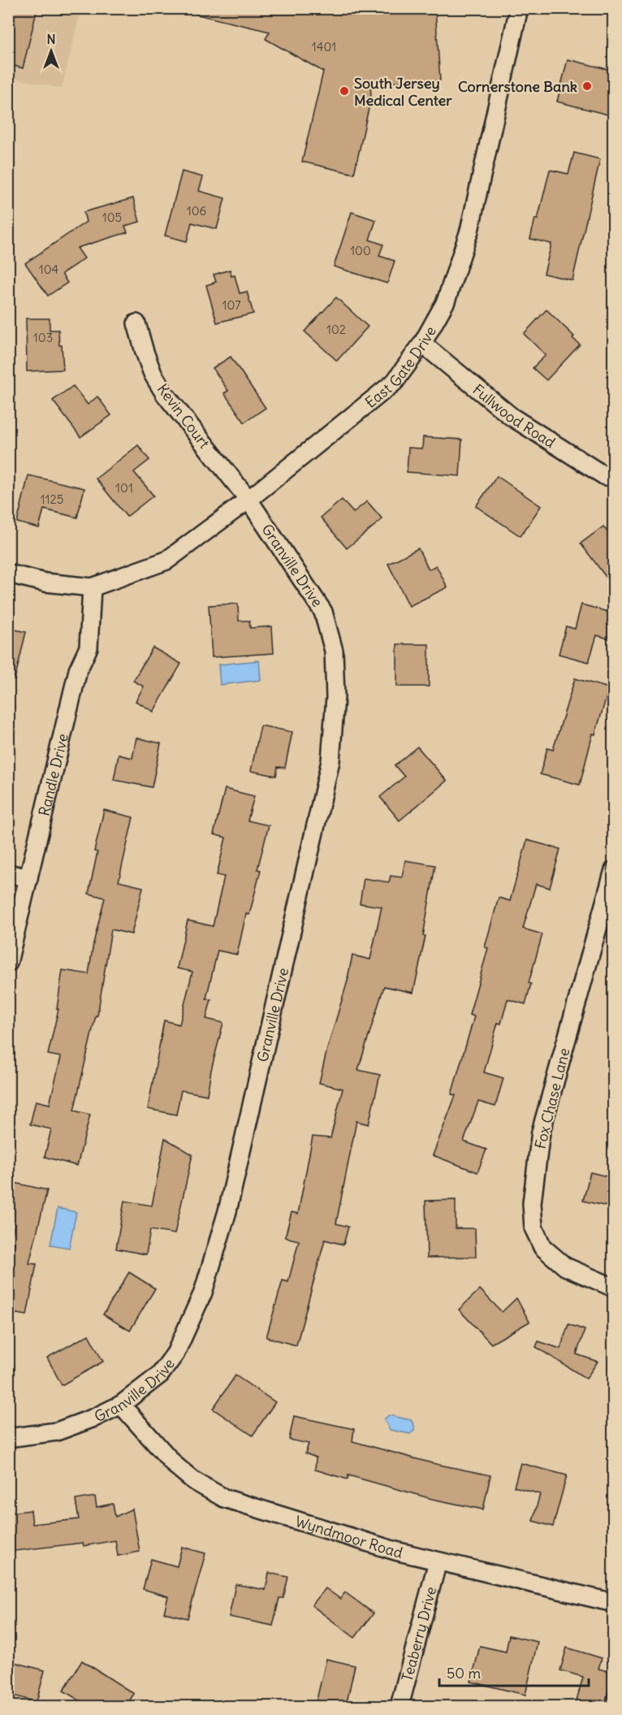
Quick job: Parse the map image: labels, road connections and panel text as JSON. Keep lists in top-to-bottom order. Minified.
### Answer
{"streets":{"street":["East Gate Drive","Fullwood Road","Kevin Court","Granville Drive","Randle Drive","Fox Chase Lane","Wyndmoor Road","Teaberry Drive"]},"crossings":[["East Gate Drive","Fullwood Road"],["East Gate Drive","Kevin Court"],["East Gate Drive","Granville Drive"],["East Gate Drive","Randle Drive"],["Kevin Court","Granville Drive"],["Granville Drive","Wyndmoor Road"],["Wyndmoor Road","Teaberry Drive"]],"places":["Cornerstone Bank","South Jersey Medical Center"],"house_numbers":["1401","106","105","100","104","107","102","103","101","1125"],"scale_bar":"50 m","north":"top"}
